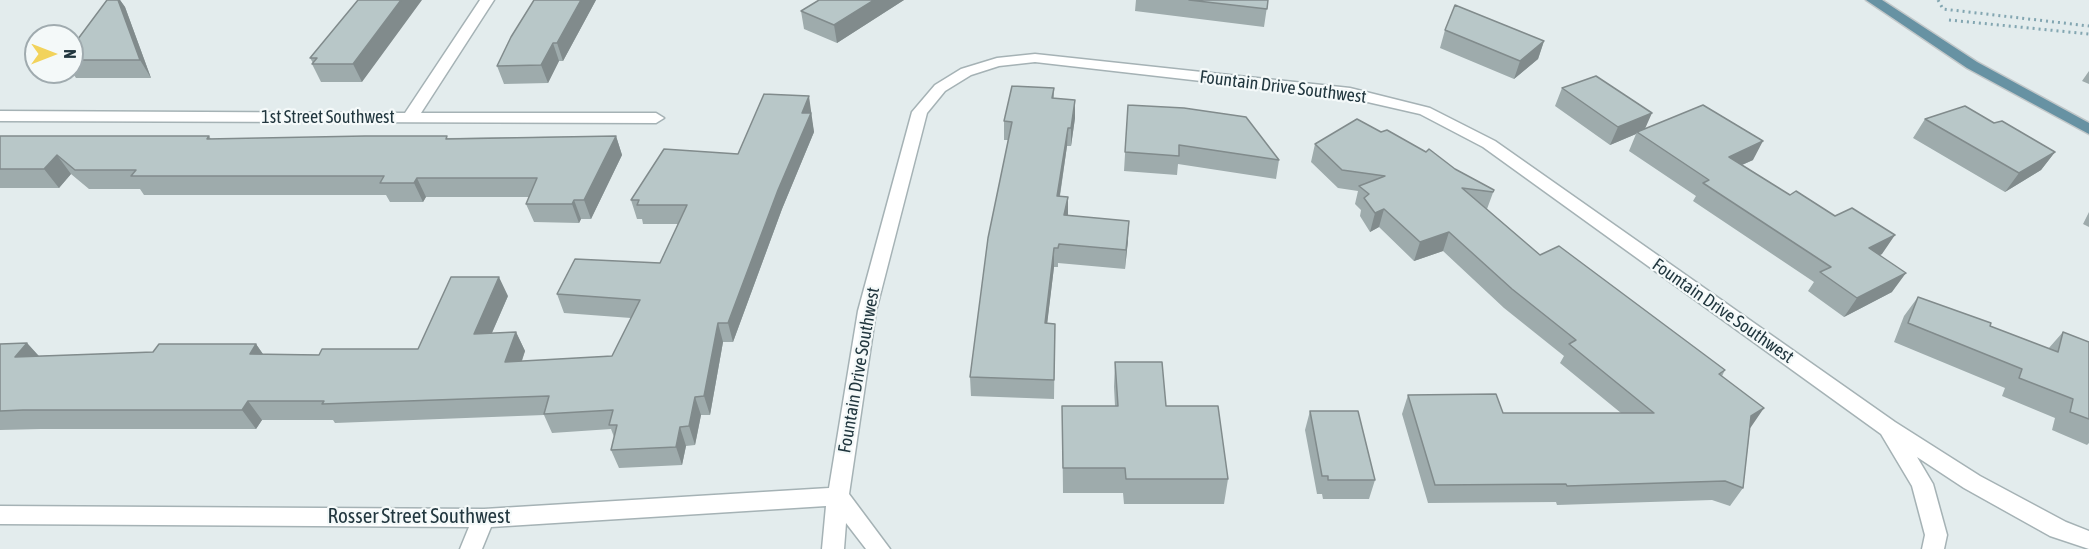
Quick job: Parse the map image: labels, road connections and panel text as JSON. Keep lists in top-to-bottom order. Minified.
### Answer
{"streets":{"street":["Fountain Drive Southwest","1st Street Southwest","Rosser Street Southwest"]},"crossings":[["Fountain Drive Southwest","Rosser Street Southwest"]],"north":"right"}
